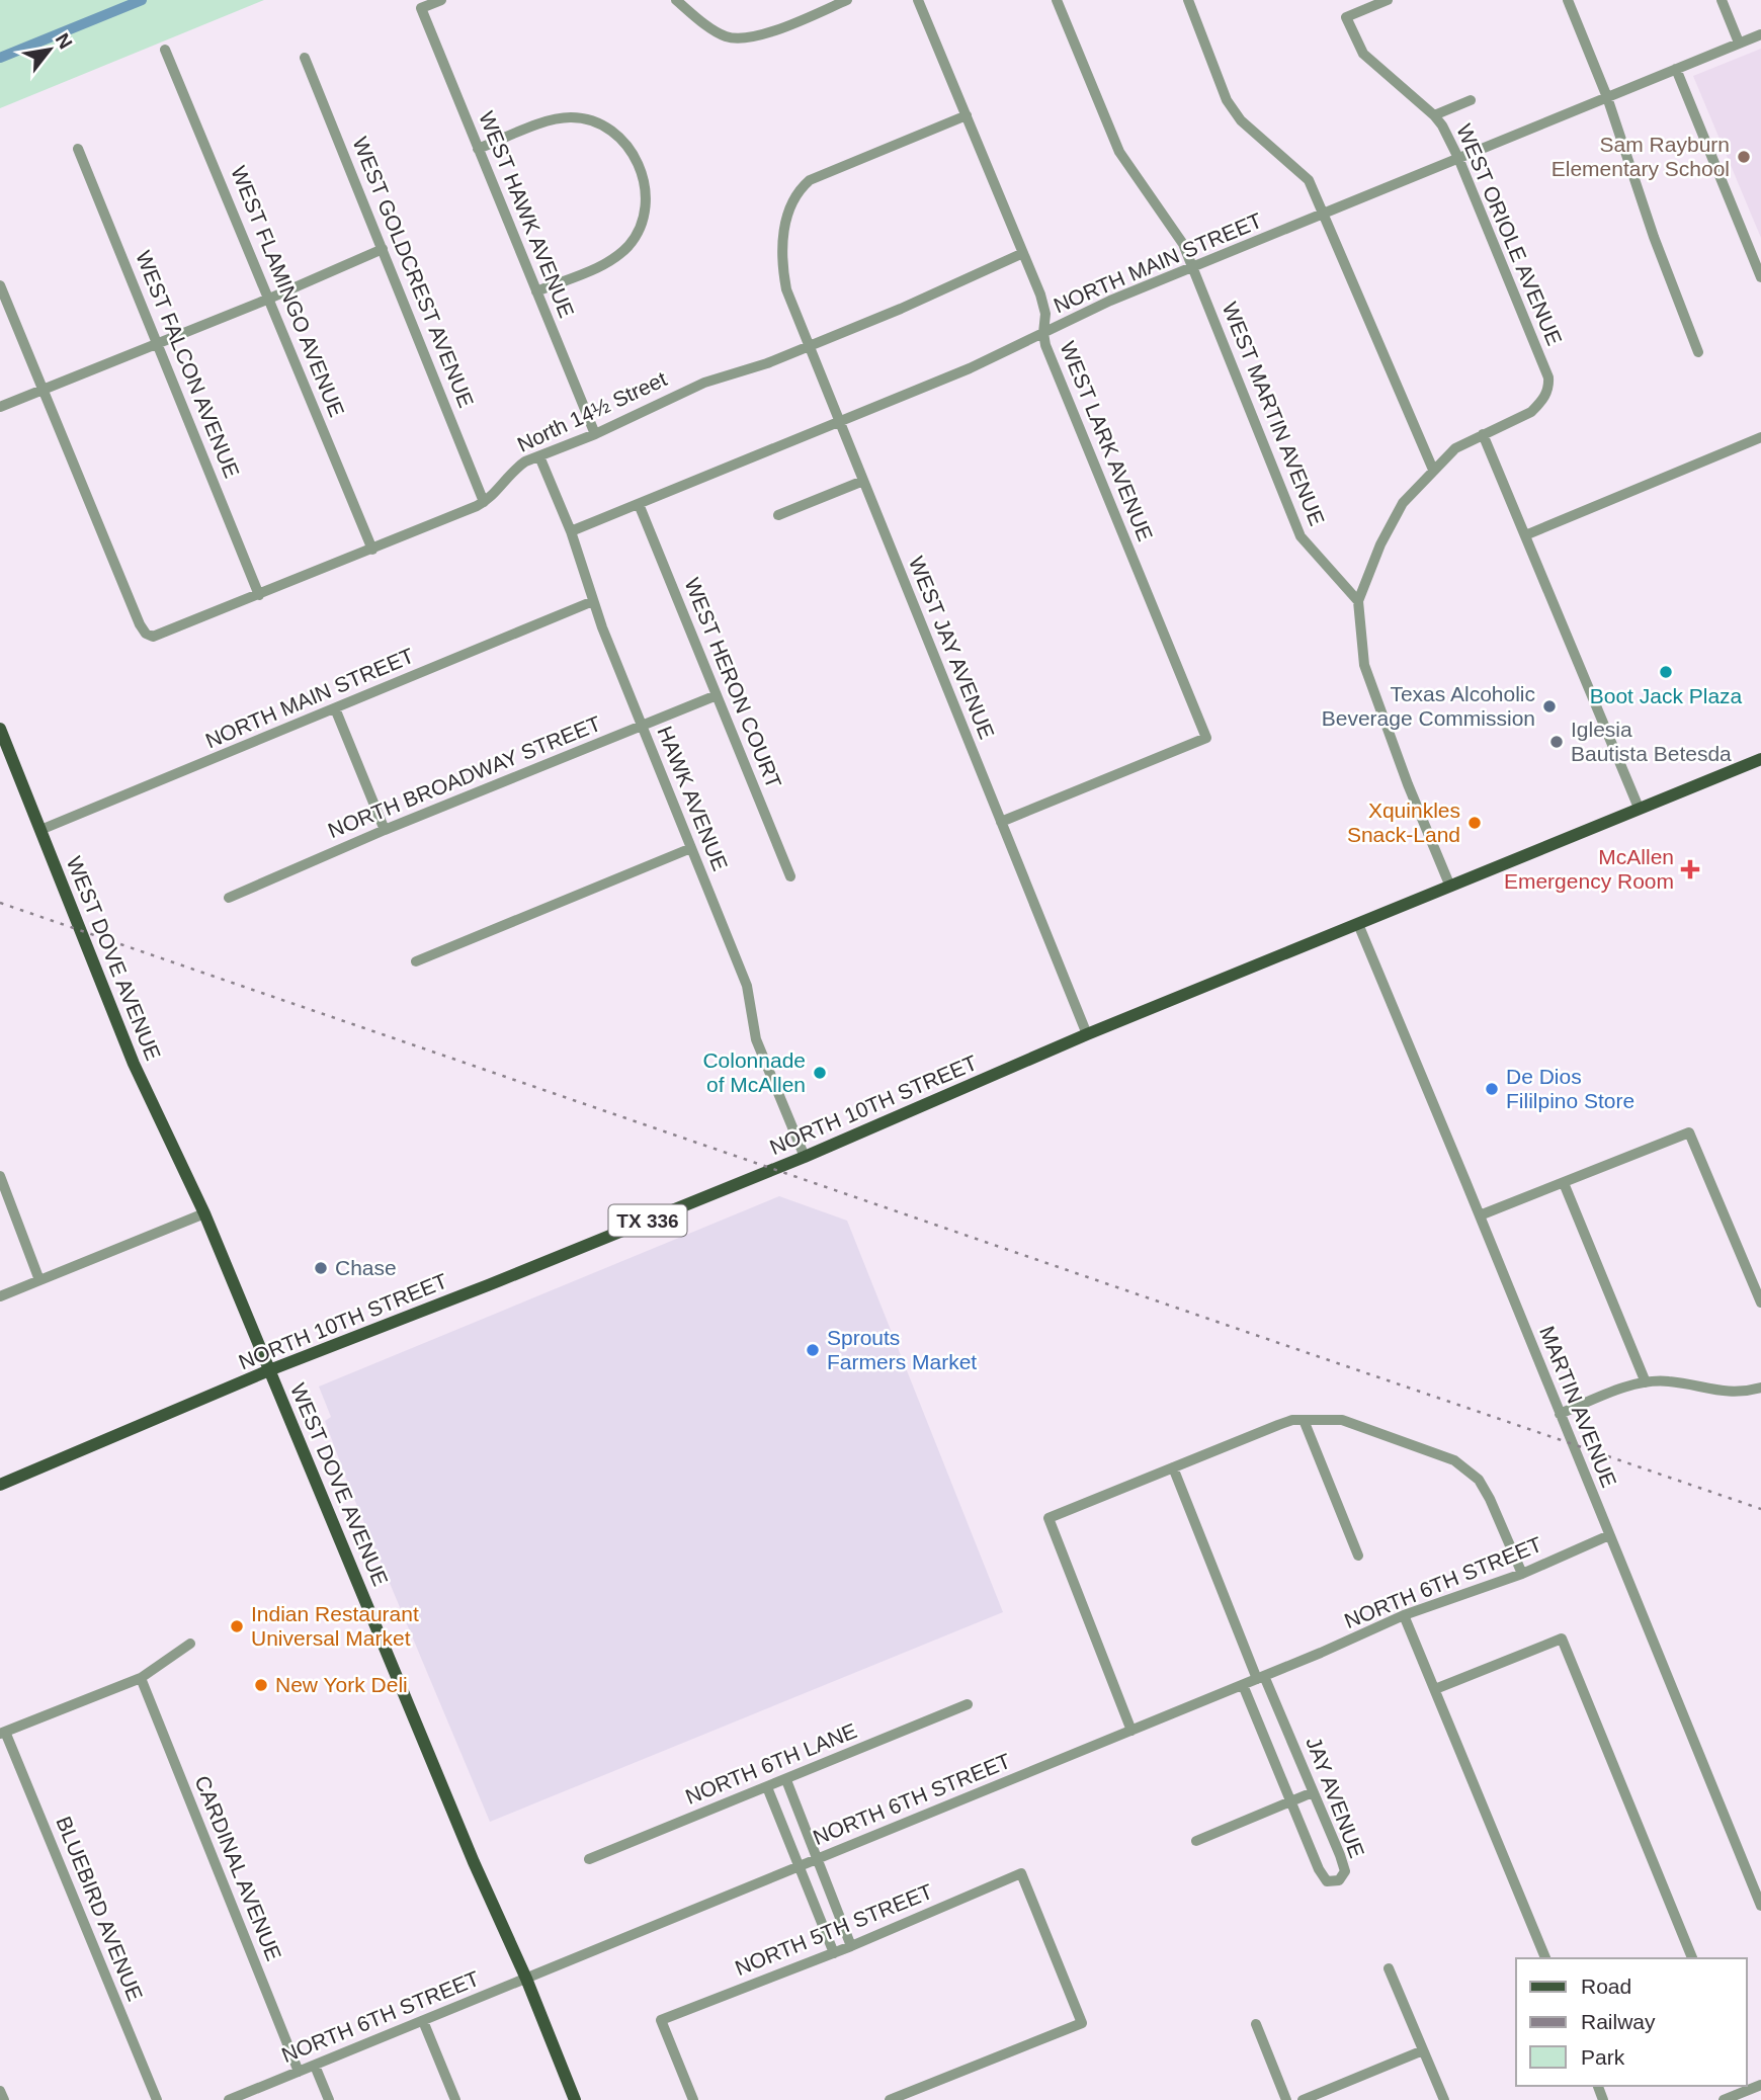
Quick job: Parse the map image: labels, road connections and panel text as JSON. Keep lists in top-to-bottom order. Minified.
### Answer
{"streets":{"main road":["WEST DOVE AVENUE","NORTH 10TH STREET","TX 336"],"street":["WEST HAWK AVENUE","WEST ORIOLE AVENUE","NORTH MAIN STREET","WEST GOLDCREST AVENUE","WEST FLAMINGO AVENUE","WEST FALCON AVENUE","North 14½ Street","WEST MARTIN AVENUE","WEST LARK AVENUE","WEST JAY AVENUE","WEST HERON COURT","NORTH BROADWAY STREET","HAWK AVENUE","MARTIN AVENUE","NORTH 6TH STREET","NORTH 6TH LANE","JAY AVENUE","CARDINAL AVENUE","BLUEBIRD AVENUE","NORTH 5TH STREET"]},"crossings":[["WEST HAWK AVENUE","North 14½ Street"],["WEST ORIOLE AVENUE","NORTH MAIN STREET"],["NORTH MAIN STREET","WEST MARTIN AVENUE"],["NORTH MAIN STREET","WEST LARK AVENUE"],["NORTH MAIN STREET","WEST JAY AVENUE"],["NORTH MAIN STREET","WEST HERON COURT"],["NORTH MAIN STREET","HAWK AVENUE"],["NORTH MAIN STREET","WEST DOVE AVENUE"],["WEST GOLDCREST AVENUE","North 14½ Street"],["WEST FLAMINGO AVENUE","North 14½ Street"],["WEST FALCON AVENUE","North 14½ Street"],["North 14½ Street","WEST LARK AVENUE"],["North 14½ Street","WEST JAY AVENUE"],["North 14½ Street","HAWK AVENUE"],["WEST LARK AVENUE","WEST JAY AVENUE"],["WEST JAY AVENUE","NORTH 10TH STREET"],["WEST HERON COURT","NORTH BROADWAY STREET"],["NORTH BROADWAY STREET","HAWK AVENUE"],["HAWK AVENUE","NORTH 10TH STREET"],["WEST DOVE AVENUE","NORTH 10TH STREET"],["WEST DOVE AVENUE","NORTH 6TH STREET"],["NORTH 10TH STREET","MARTIN AVENUE"],["MARTIN AVENUE","NORTH 6TH STREET"],["NORTH 6TH STREET","JAY AVENUE"],["NORTH 6TH STREET","CARDINAL AVENUE"]],"places":{"other":["Sam Rayburn Elementary School","Boot Jack Plaza","Texas Alcoholic Beverage Commission","Iglesia Bautista Betesda","Xquinkles Snack-Land","Colonnade of McAllen","De Dios Fililpino Store","Chase","Sprouts Farmers Market","Indian Restaurant Universal Market","New York Deli"],"health":["McAllen Emergency Room"]},"legend":["Road","Railway","Park"],"north":"top right"}
